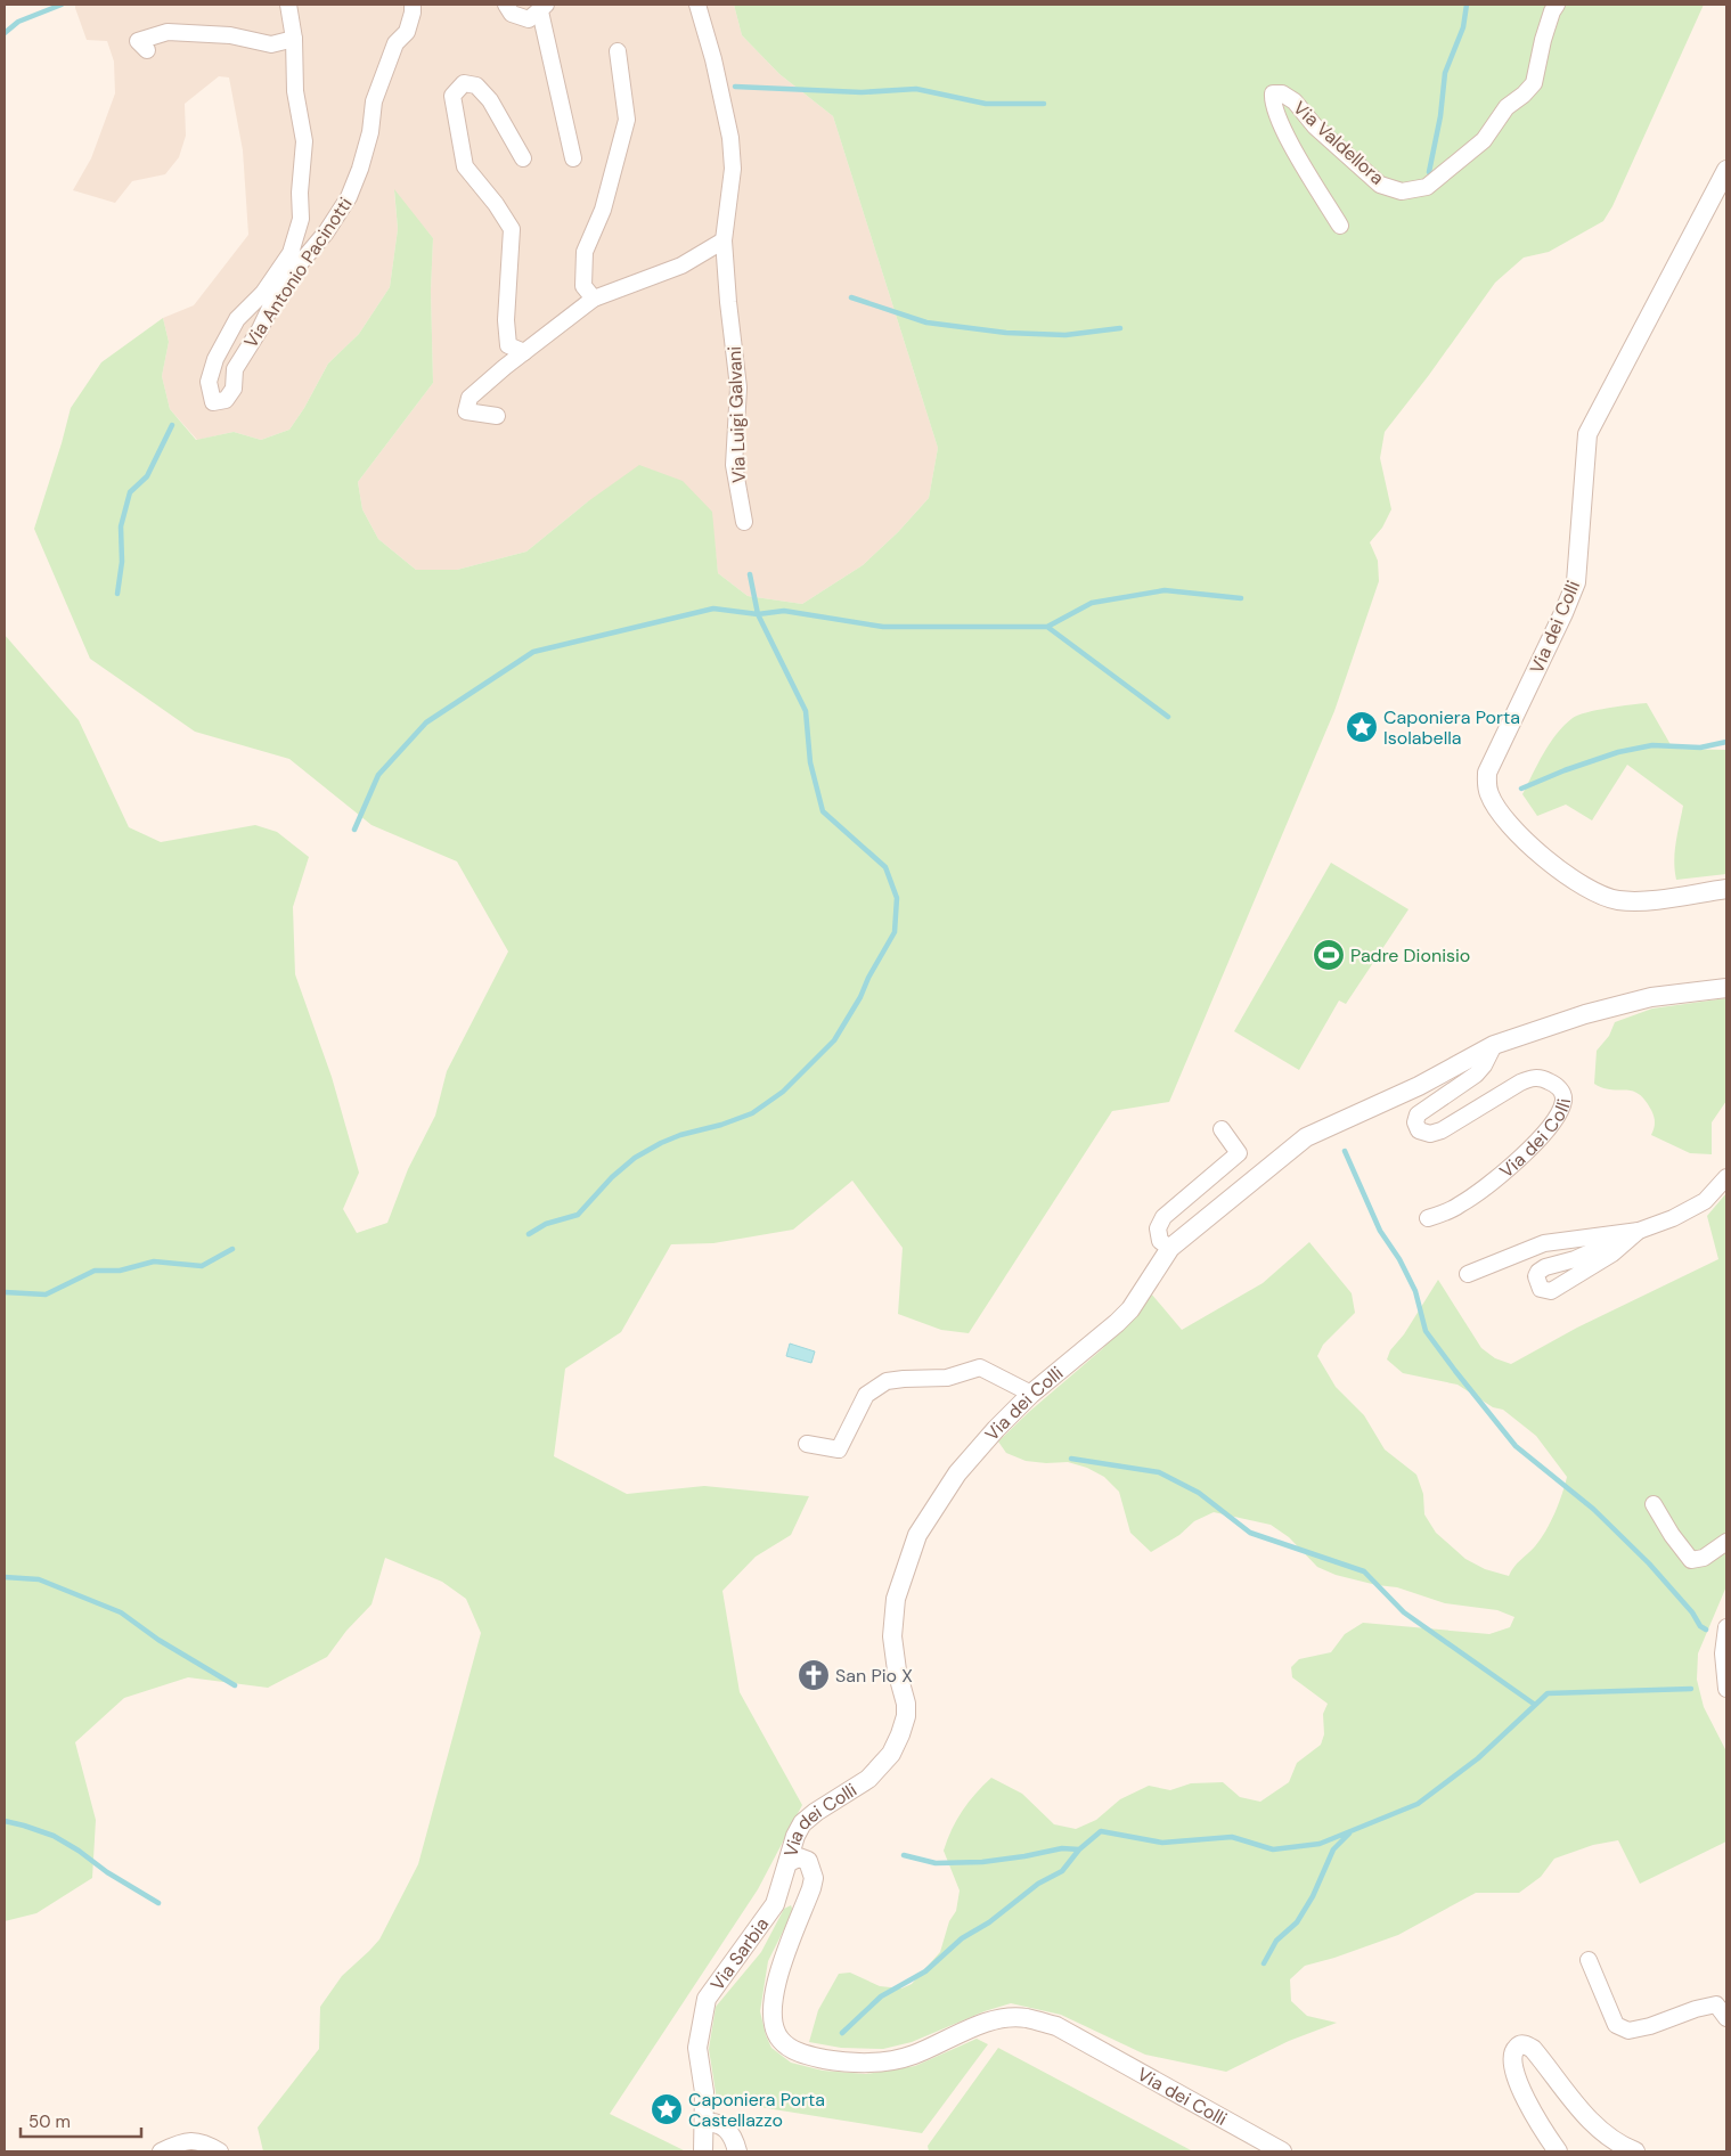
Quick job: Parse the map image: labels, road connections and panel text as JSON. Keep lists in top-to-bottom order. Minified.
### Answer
{"streets":{"street":["Via Valdellora","Via Antonio Pacinotti","Via Luigi Galvani","Via dei Colli","Via Sarbia"]},"crossings":[["Via dei Colli","Via Sarbia"]],"places":{"place":["Caponiera Porta Isolabella","Caponiera Porta Castellazzo"],"sports":["Padre Dionisio"],"church":["San Pio X"]},"scale_bar":"50 m"}
